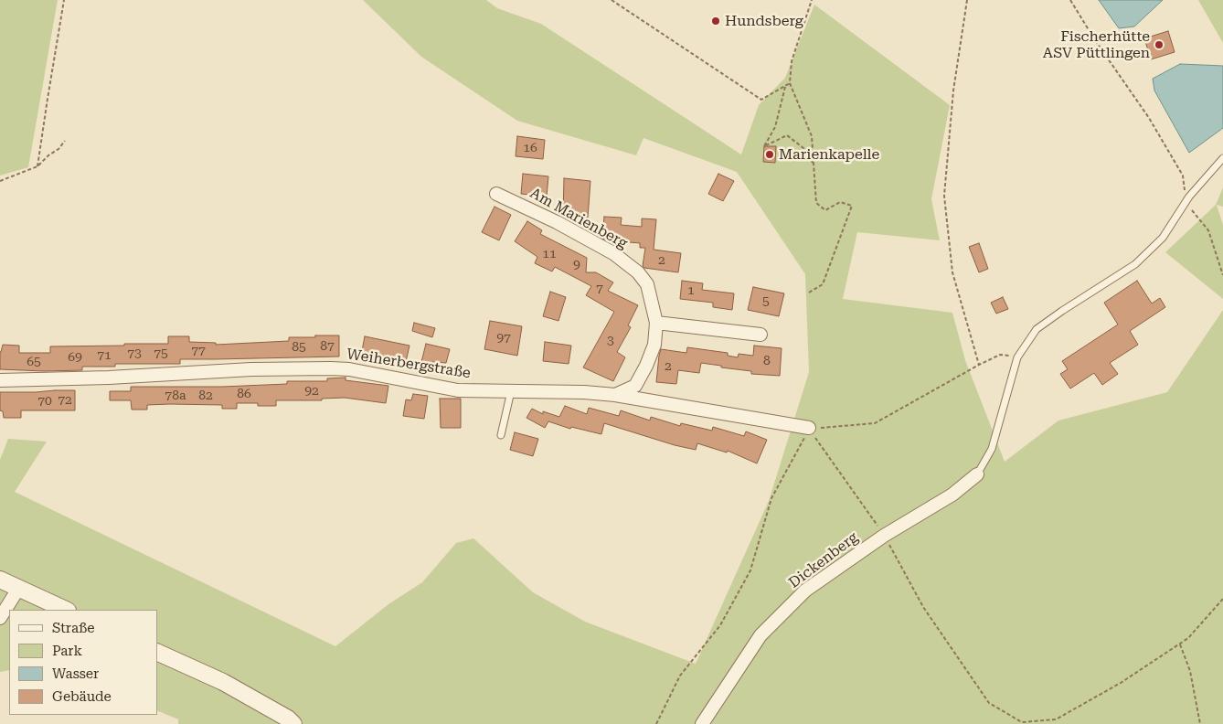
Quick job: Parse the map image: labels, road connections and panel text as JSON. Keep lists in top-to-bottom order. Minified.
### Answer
{"streets":{"street":["Am Marienberg","Weiherbergstraße","Dickenberg"]},"crossings":[["Am Marienberg","Weiherbergstraße"]],"places":["Hundsberg","Fischerhütte ASV Püttlingen","Marienkapelle"],"house_numbers":["16","11","2","9","7","1","5","97","3","87","85","77","73","75","71","69","8","65","2","92","86","78a","82","72","70"],"legend":["Straße","Park","Wasser","Gebäude"]}
